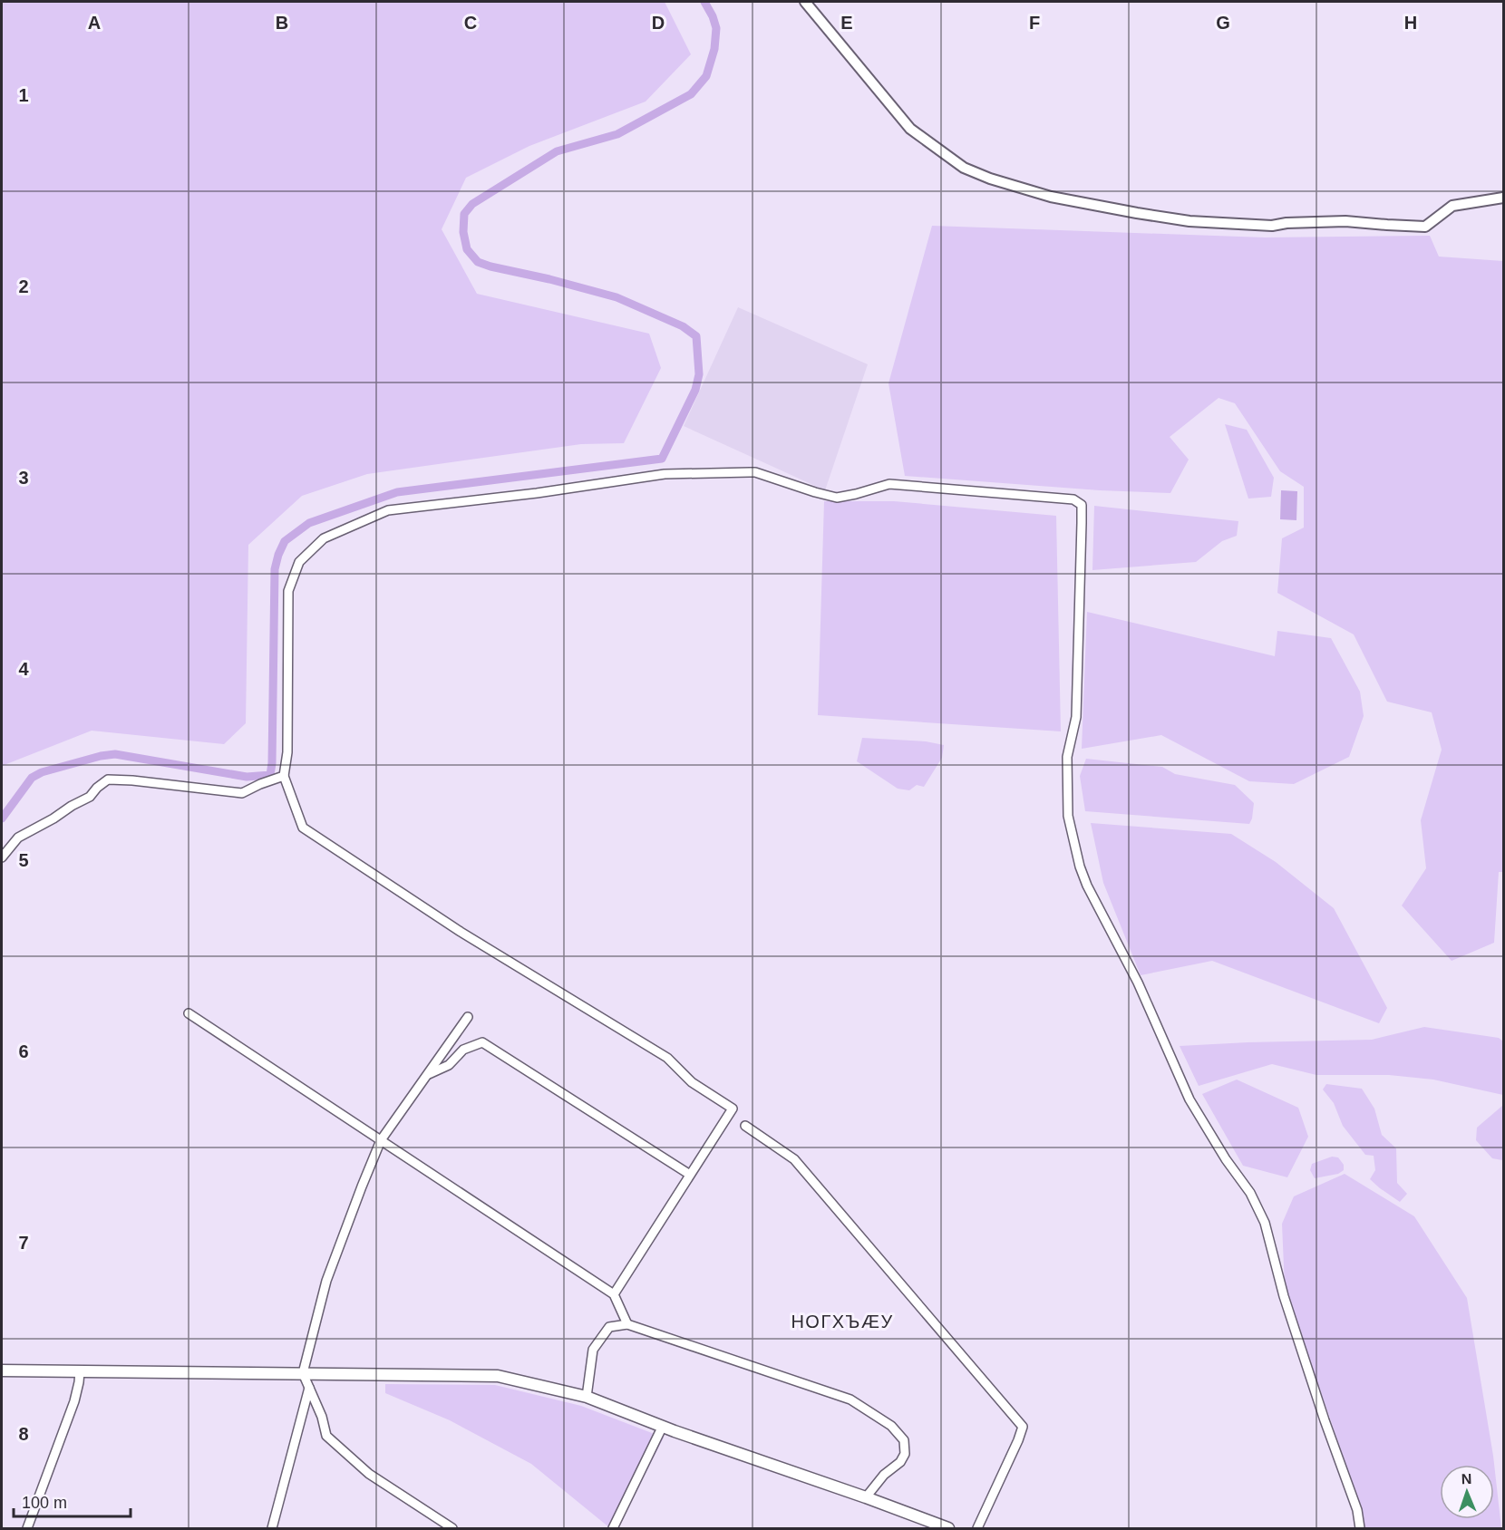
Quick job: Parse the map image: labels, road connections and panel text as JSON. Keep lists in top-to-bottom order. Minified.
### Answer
{"districts":["НОГХЪÆУ"],"scale_bar":"100 m","north":"top","grid":{"columns":["A","B","C","D","E","F","G","H"],"rows":["1","2","3","4","5","6","7","8"]}}
